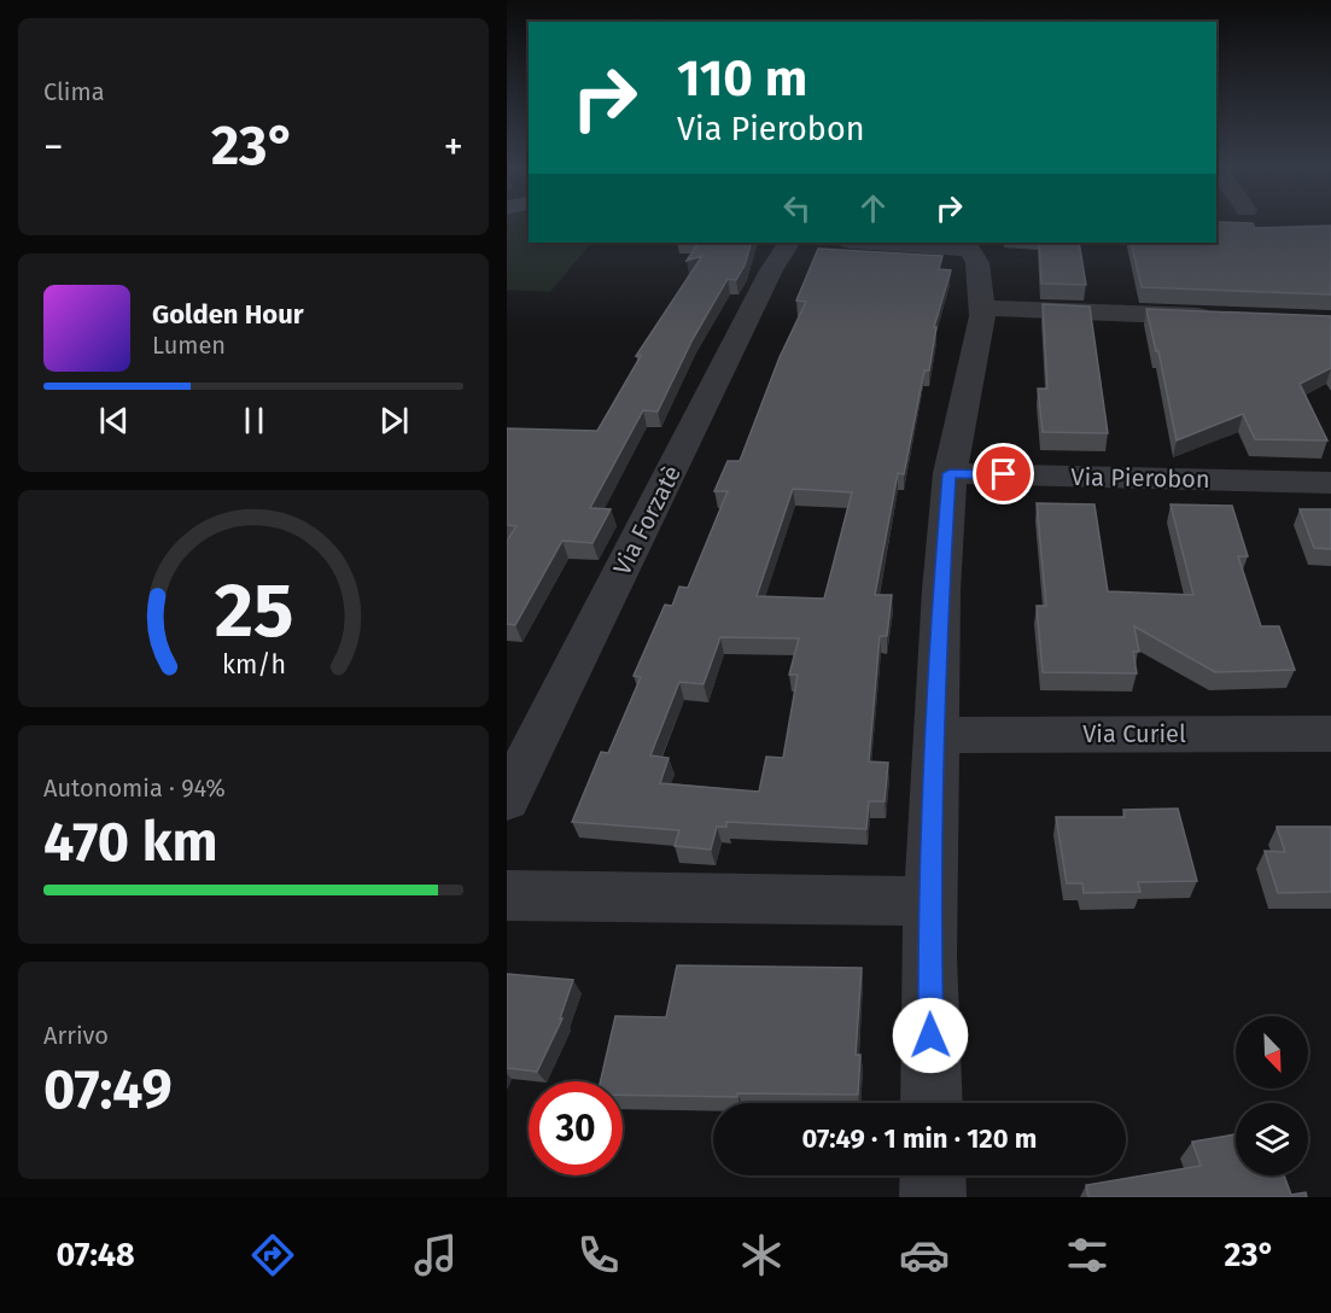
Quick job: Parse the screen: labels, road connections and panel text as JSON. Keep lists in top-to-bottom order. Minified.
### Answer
{"streets":{"street":["Via Pierobon","Via Forzatè","Via Curiel"]},"north":"bottom right","page":{"tile":["Clima",["Autonomia · 94%","470 km"],["Arrivo","07:49"]],"turn":["110 m","Via Pierobon"],"heat":["−","23°","+"],"song":["Golden Hour","Lumen"],"limit":"30","trip":"07:49 · 1 min · 120 m","tabs":["07:48","23°"],"gauge":["25","km/h"]}}
